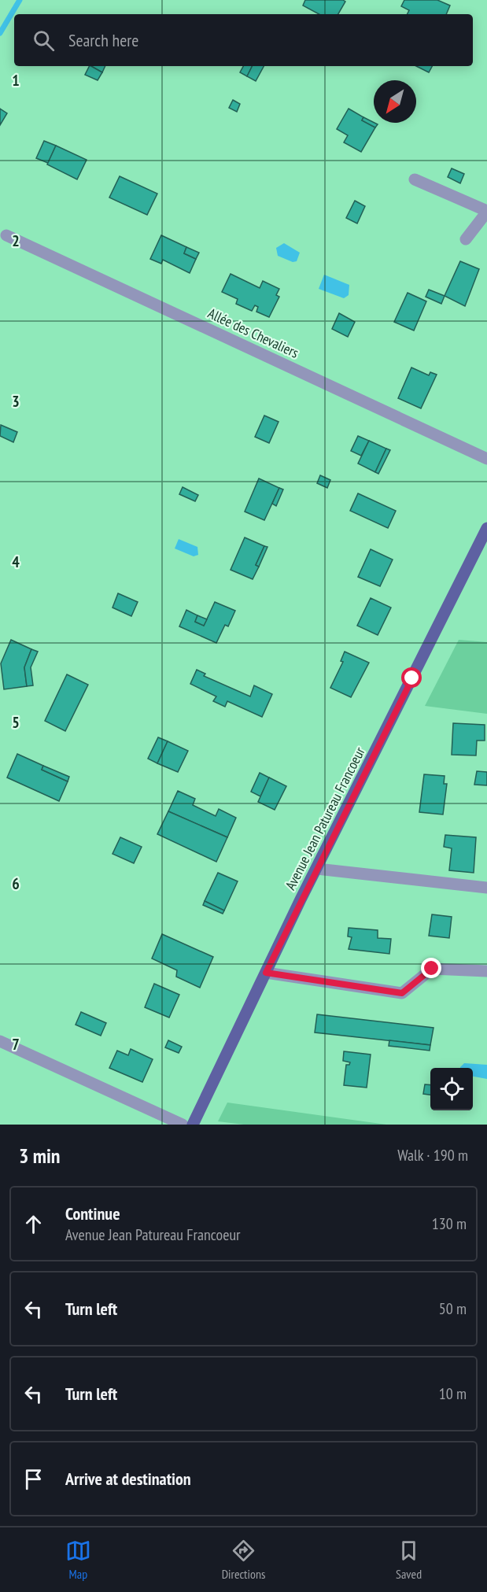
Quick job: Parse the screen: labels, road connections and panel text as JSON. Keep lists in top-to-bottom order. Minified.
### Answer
{"streets":{"main road":["Avenue Jean Patureau Francoeur"],"street":["Allée des Chevaliers"]},"north":"bottom left","page":{"search":"Search here","heading":["3 min","Walk · 190 m"],"list":[["Continue","Avenue Jean Patureau Francoeur","130 m"],["Turn left","50 m"],["Turn left","10 m"],"Arrive at destination"],"nav":["Map","Directions","Saved"]},"grid":{"rows":["1","2","3","4","5","6","7"]}}
